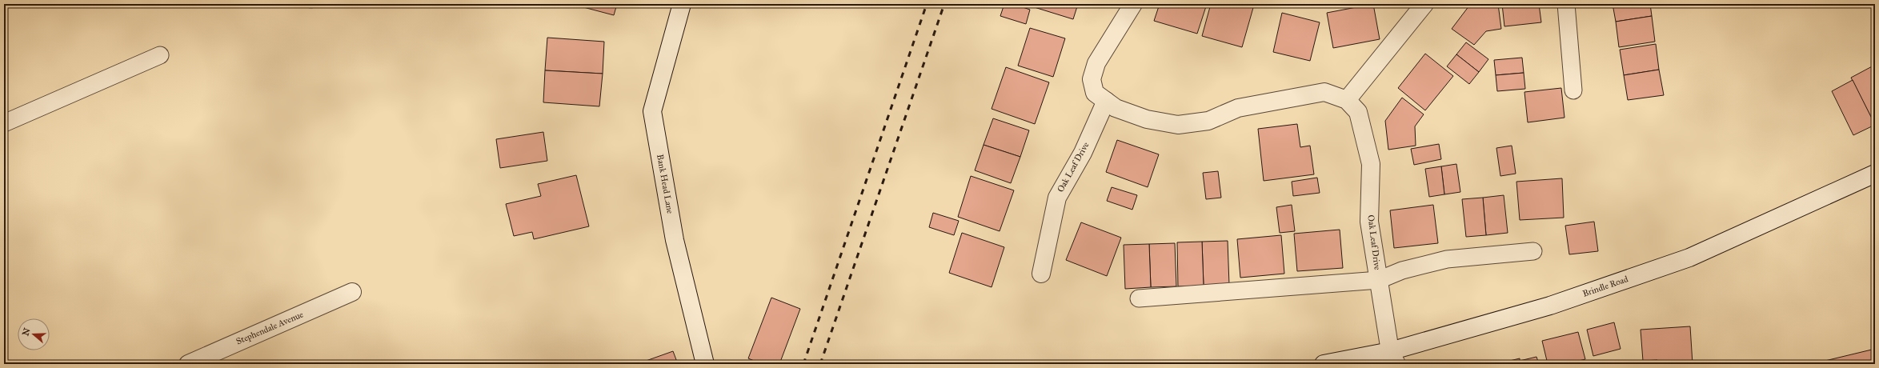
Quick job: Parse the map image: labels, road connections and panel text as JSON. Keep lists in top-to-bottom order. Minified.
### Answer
{"streets":{"street":["Oak Leaf Drive","Bank Head Lane","Brindle Road","Stephendale Avenue"]},"crossings":[["Oak Leaf Drive","Brindle Road"]],"north":"left"}
